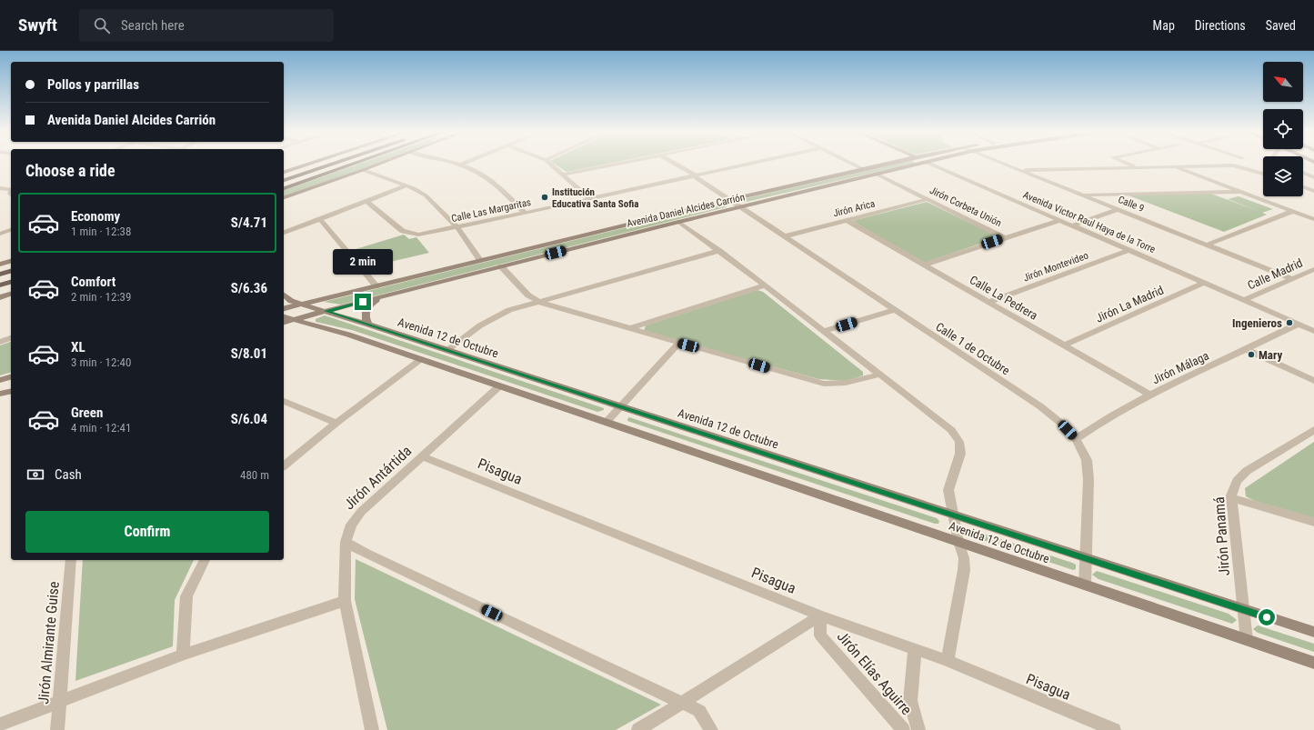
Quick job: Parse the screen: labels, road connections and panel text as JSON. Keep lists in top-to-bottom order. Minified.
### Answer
{"streets":{"street":["Calle 9","Jirón Corbeta Unión","Jirón Arica","Calle Las Margaritas","Avenida Daniel Alcides Carrión","Avenida Victor Raul Haya de la Torre","Jirón Montevideo","Calle Madrid","Calle La Pedrera","Jirón La Madrid","Avenida 12 de Octubre","Calle 1 de Octubre","Jirón Málaga","Pisagua","Jirón Antártida","Jirón Panamá","Jirón Almirante Guise","Jirón Elías Aguirre"]},"crossings":[["Calle 9","Calle Madrid"],["Jirón Corbeta Unión","Jirón Arica"],["Jirón Corbeta Unión","Avenida Daniel Alcides Carrión"],["Jirón Arica","Calle La Pedrera"],["Jirón Arica","Calle 1 de Octubre"],["Calle Las Margaritas","Calle 1 de Octubre"],["Avenida Daniel Alcides Carrión","Avenida 12 de Octubre"],["Avenida Daniel Alcides Carrión","Calle 1 de Octubre"],["Avenida Victor Raul Haya de la Torre","Jirón Montevideo"],["Avenida Victor Raul Haya de la Torre","Calle Madrid"],["Avenida Victor Raul Haya de la Torre","Jirón La Madrid"],["Avenida Victor Raul Haya de la Torre","Jirón Málaga"],["Jirón Montevideo","Calle La Pedrera"],["Calle La Pedrera","Jirón La Madrid"],["Calle La Pedrera","Jirón Málaga"],["Avenida 12 de Octubre","Calle 1 de Octubre"],["Avenida 12 de Octubre","Jirón Antártida"],["Avenida 12 de Octubre","Jirón Panamá"],["Calle 1 de Octubre","Jirón Málaga"],["Pisagua","Jirón Antártida"],["Pisagua","Jirón Elías Aguirre"]],"places":["Institución Educativa Santa Sofia","Ingenieros","Mary"],"north":"top left","page":{"header":"Swyft","search":"Search here","nav":["Map","Directions","Saved"],"banner":["Pollos y parrillas","Avenida Daniel Alcides Carrión"],"heading":"Choose a ride","list":[{"name":"Economy","note":"1 min · 12:38","value":"S/4.71"},{"name":"Comfort","note":"2 min · 12:39","value":"S/6.36"},{"name":"XL","note":"3 min · 12:40","value":"S/8.01"},{"name":"Green","note":"4 min · 12:41","value":"S/6.04"}],"bubble":"2 min","pay":["Cash","480 m"],"buttons":"Confirm"}}
